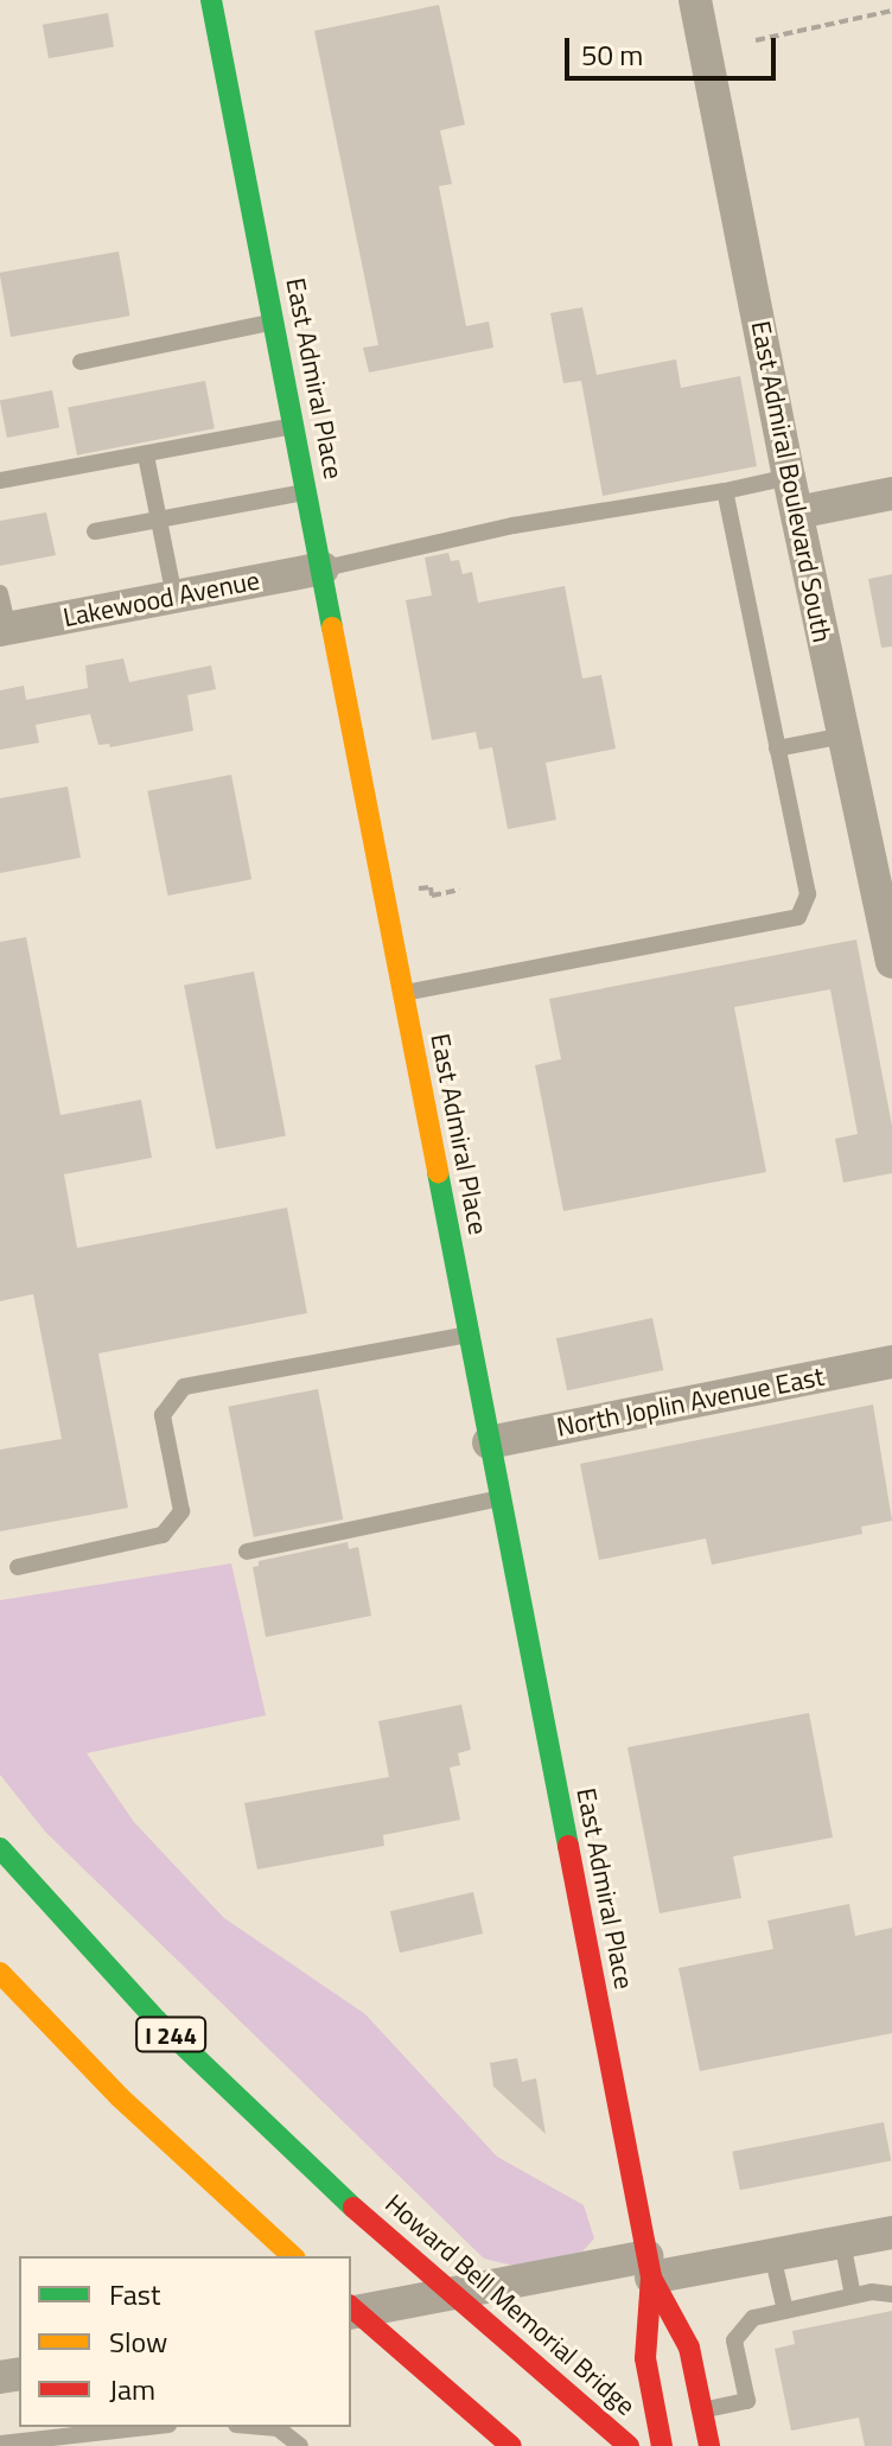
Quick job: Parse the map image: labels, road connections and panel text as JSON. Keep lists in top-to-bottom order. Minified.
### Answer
{"streets":{"main road":["East Admiral Place","I 244","Howard Bell Memorial Bridge"],"street":["East Admiral Boulevard South","Lakewood Avenue","North Joplin Avenue East"]},"crossings":[["East Admiral Place","Lakewood Avenue"],["East Admiral Place","North Joplin Avenue East"]],"legend":["Fast","Slow","Jam"],"scale_bar":"50 m"}
